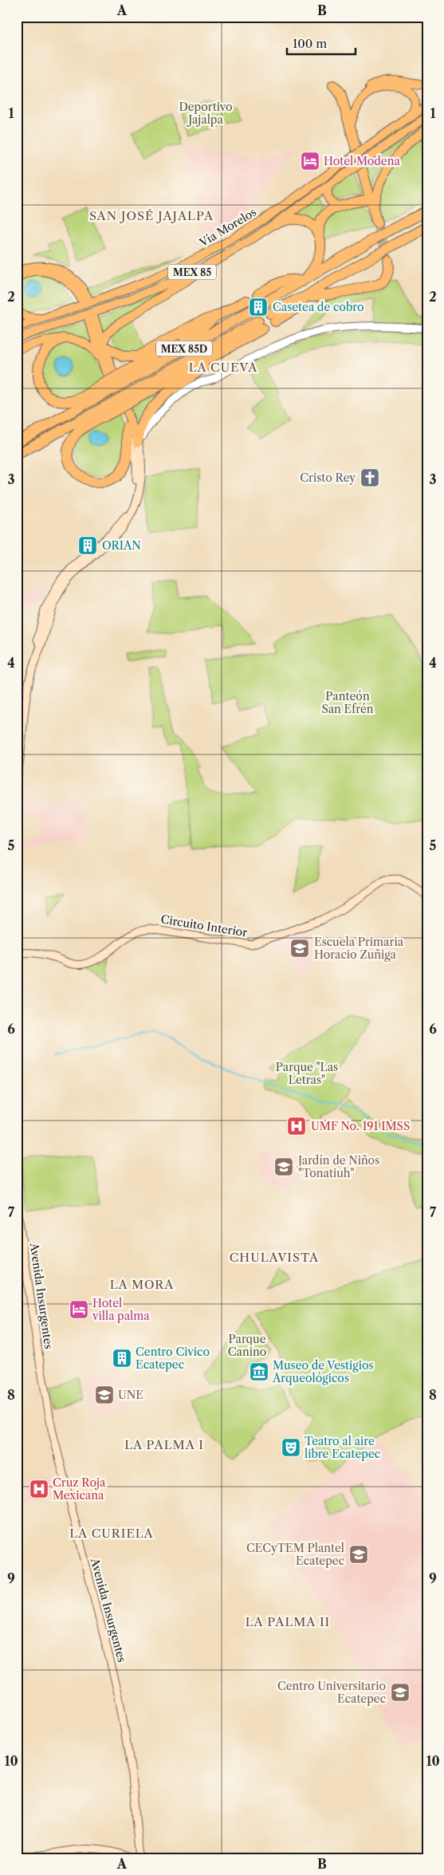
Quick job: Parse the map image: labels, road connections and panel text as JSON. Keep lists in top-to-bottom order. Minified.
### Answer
{"streets":{"highway":["MEX 85D"],"main road":["Vía Morelos","MEX 85","Circuito Interior","Avenida Insurgentes"]},"districts":["SAN JOSÉ JAJALPA","LA CUEVA","CHULAVISTA","LA MORA","LA PALMA I","LA CURIELA","LA PALMA II"],"parks":["Deportivo Jajalpa","Panteón San Efrén","Parque \"Las Letras\"","Parque Canino"],"places":{"hotel":["Hotel Modena","Hotel villa palma"],"building":["Casetea de cobro","ORIAN","Centro Civico Ecatepec"],"church":["Cristo Rey"],"school or university":["Escuela Primaria Horacio Zuñiga","Jardín de Niños \"Tonatiuh\"","UNE","CECyTEM Plantel Ecatepec","Centro Universitario Ecatepec"],"hospital":["UMF No. 191 IMSS","Cruz Roja Mexicana"],"museum":["Museo de Vestigios Arqueológicos"],"theatre":["Teatro al aire libre Ecatepec"]},"scale_bar":"100 m","grid":{"columns":["A","B"],"rows":["1","2","3","4","5","6","7","8","9","10"]}}
